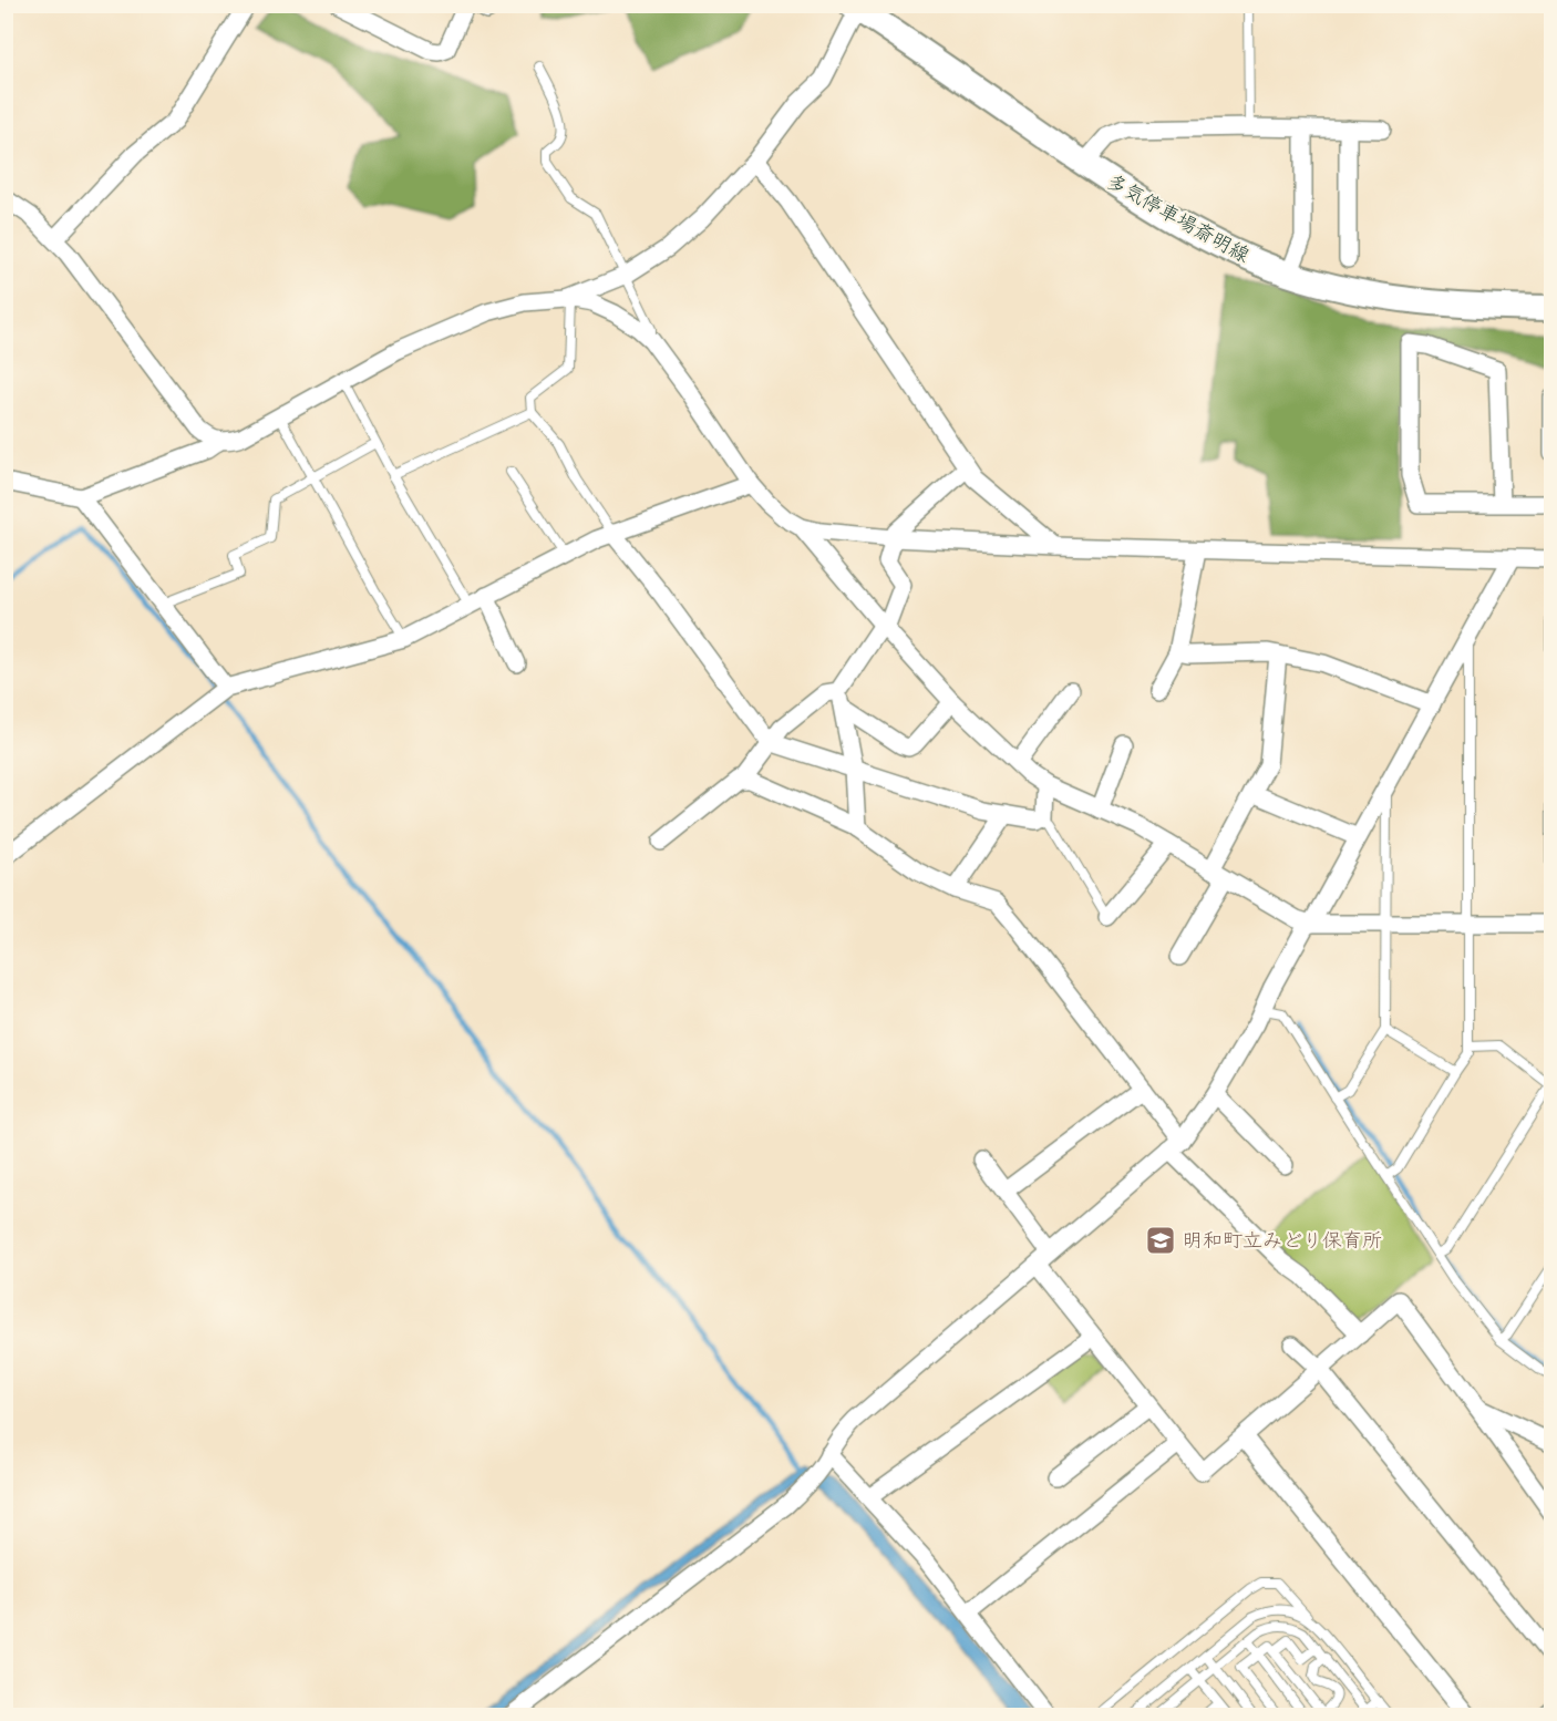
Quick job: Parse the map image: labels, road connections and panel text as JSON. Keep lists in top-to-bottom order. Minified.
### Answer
{"streets":{"main road":["多気停車場斎明線"]},"places":{"school or university":["明和町立みどり保育所"]}}
